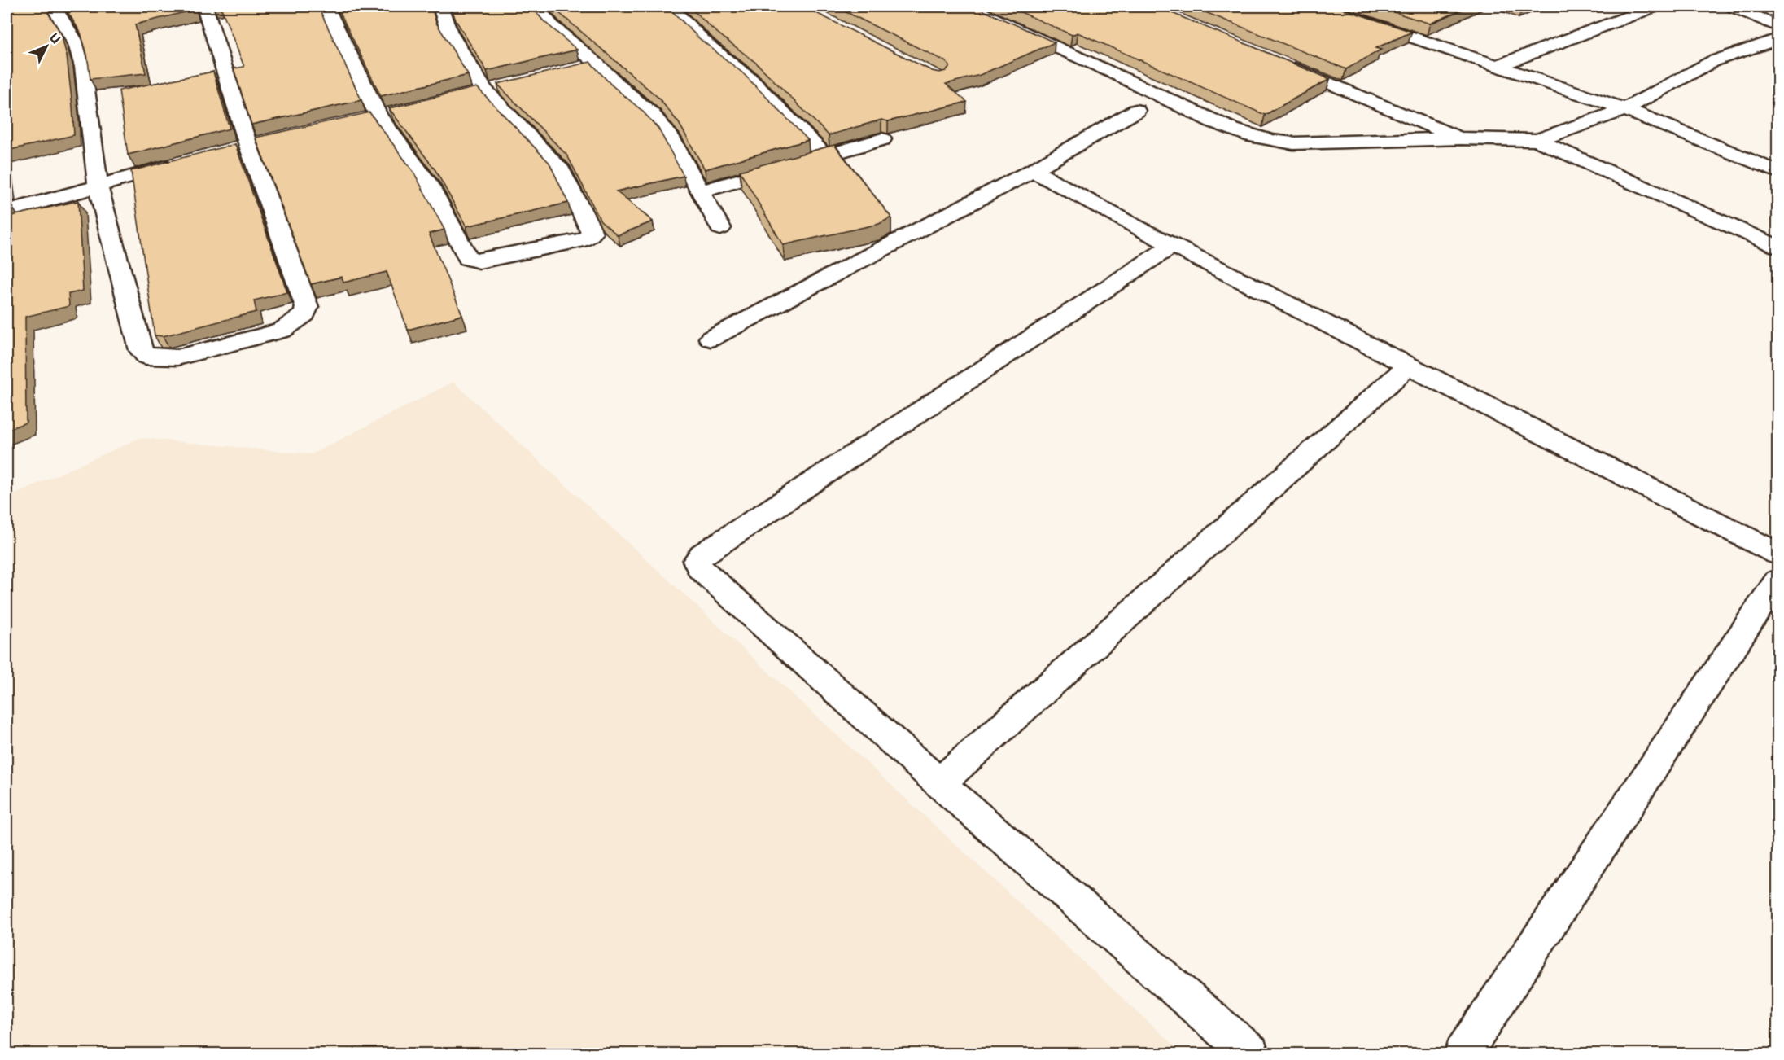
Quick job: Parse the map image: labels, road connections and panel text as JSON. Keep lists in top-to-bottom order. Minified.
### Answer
{"north":"top right"}
